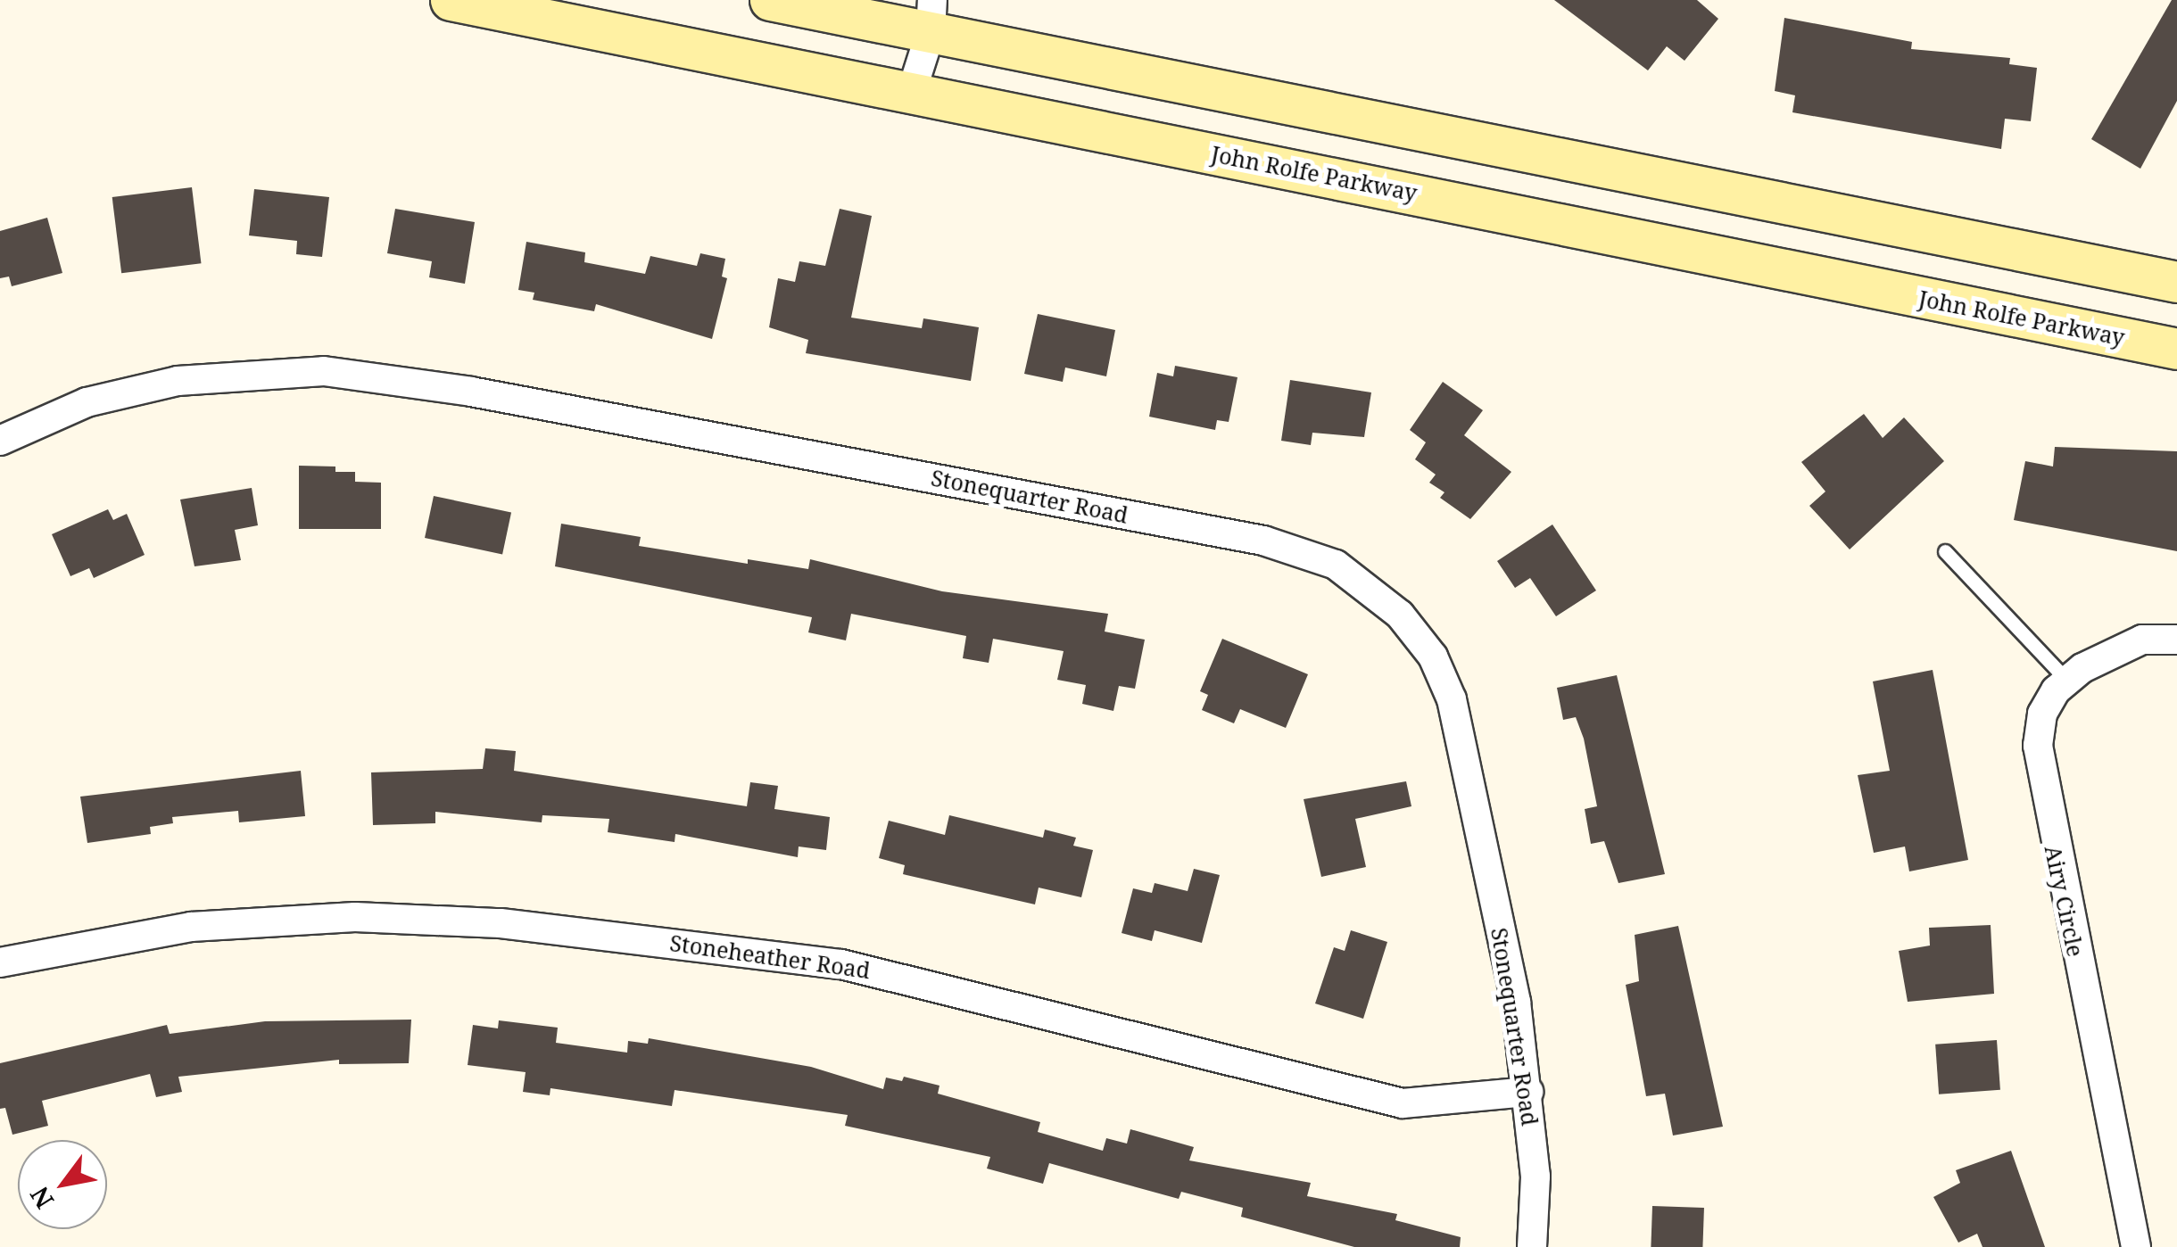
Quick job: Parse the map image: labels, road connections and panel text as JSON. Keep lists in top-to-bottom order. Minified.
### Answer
{"streets":{"main road":["John Rolfe Parkway"],"street":["Stonequarter Road","Airy Circle","Stoneheather Road"]},"crossings":[["Stonequarter Road","Stoneheather Road"]],"north":"bottom left"}
